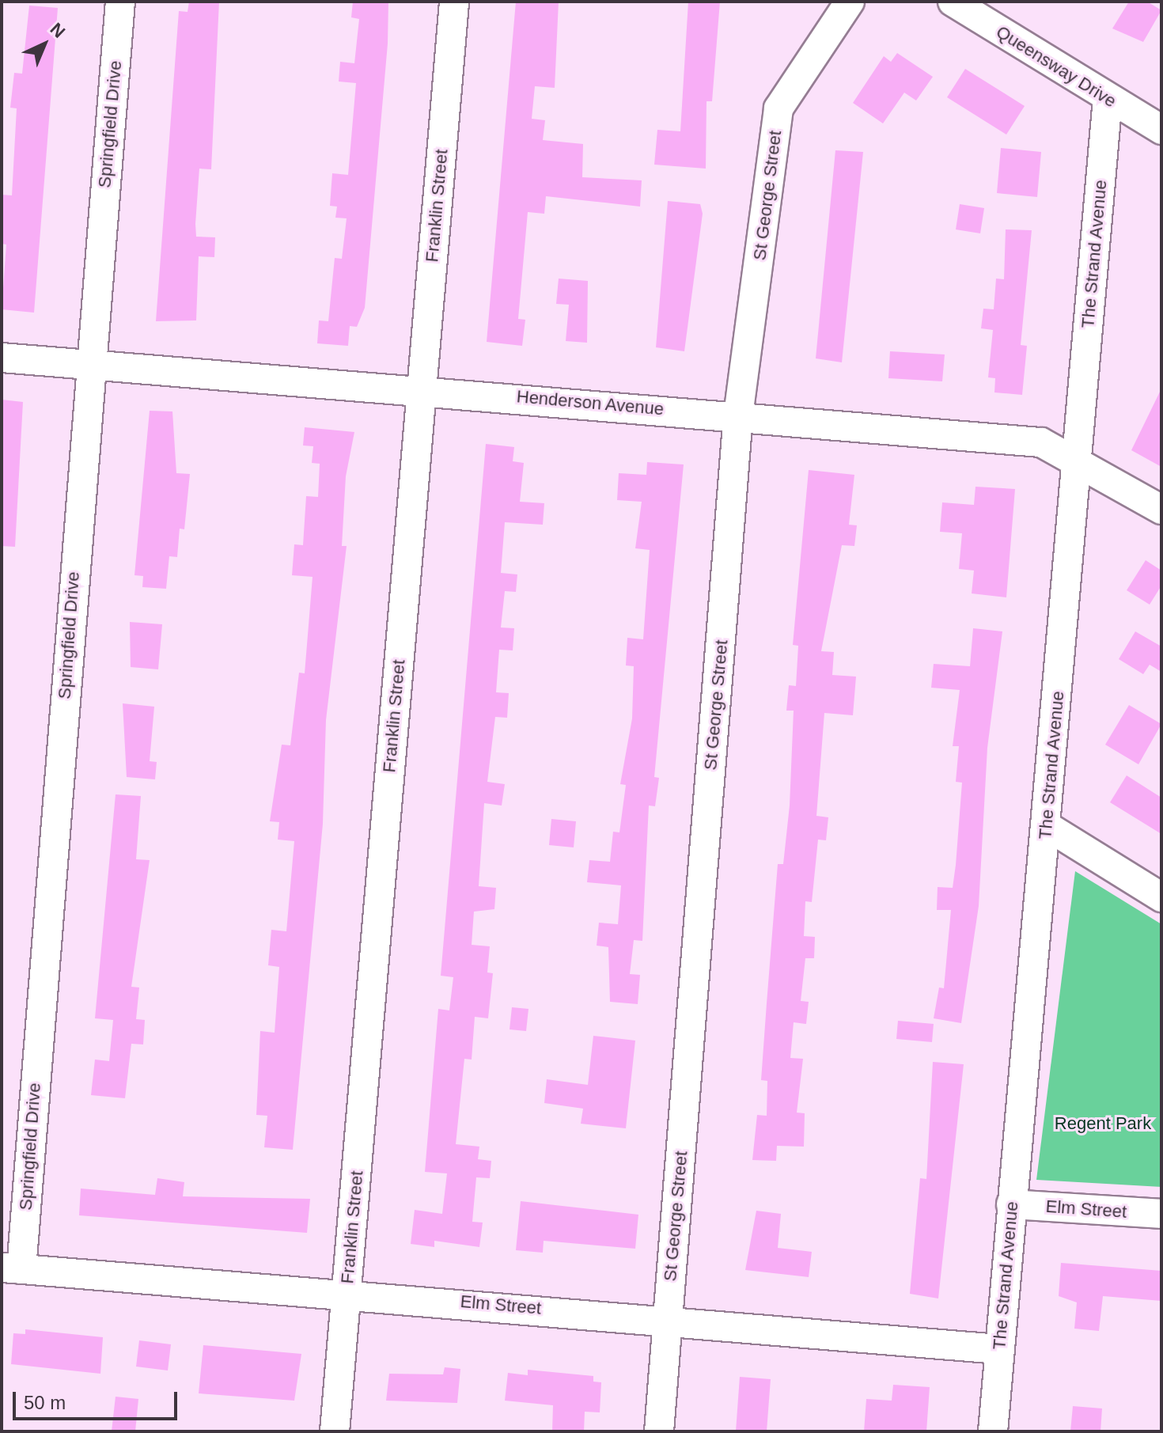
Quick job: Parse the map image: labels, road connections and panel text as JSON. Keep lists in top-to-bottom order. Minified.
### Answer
{"streets":{"street":["Queensway Drive","Springfield Drive","St George Street","Franklin Street","The Strand Avenue","Henderson Avenue","Elm Street"]},"crossings":[["Queensway Drive","The Strand Avenue"],["Springfield Drive","Henderson Avenue"],["Springfield Drive","Elm Street"],["St George Street","Henderson Avenue"],["St George Street","Elm Street"],["Franklin Street","Henderson Avenue"],["Franklin Street","Elm Street"],["The Strand Avenue","Henderson Avenue"],["The Strand Avenue","Elm Street"]],"parks":["Regent Park"],"scale_bar":"50 m","north":"top right"}
